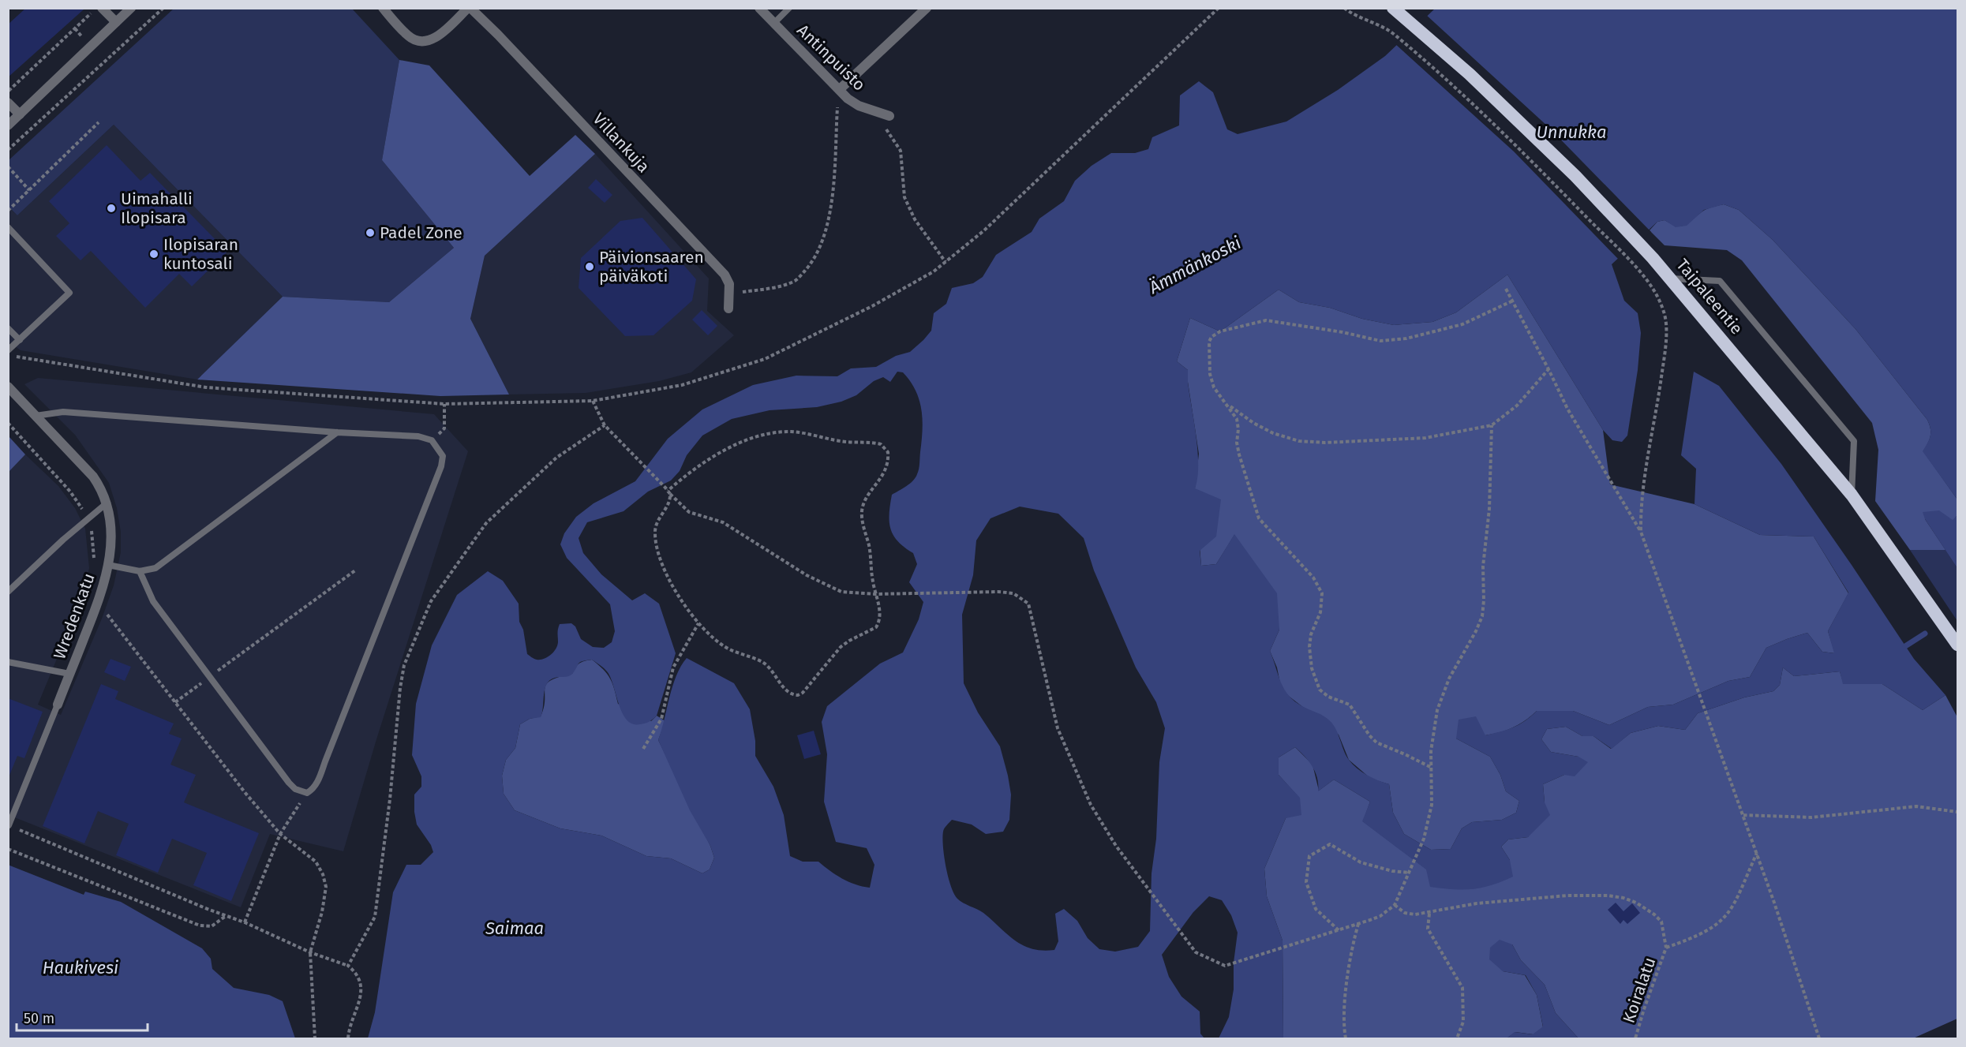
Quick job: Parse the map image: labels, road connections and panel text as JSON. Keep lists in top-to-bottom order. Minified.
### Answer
{"streets":{"highway":["Taipaleentie"],"street":["Antinpuisto","Villankuja","Wredenkatu"],"path":["Koiralatu"]},"water":["Unnukka","Ämmänkoski","Saimaa","Haukivesi"],"places":["Uimahalli Ilopisara","Padel Zone","Ilopisaran kuntosali","Päivionsaaren päiväkoti"],"scale_bar":"50 m"}
